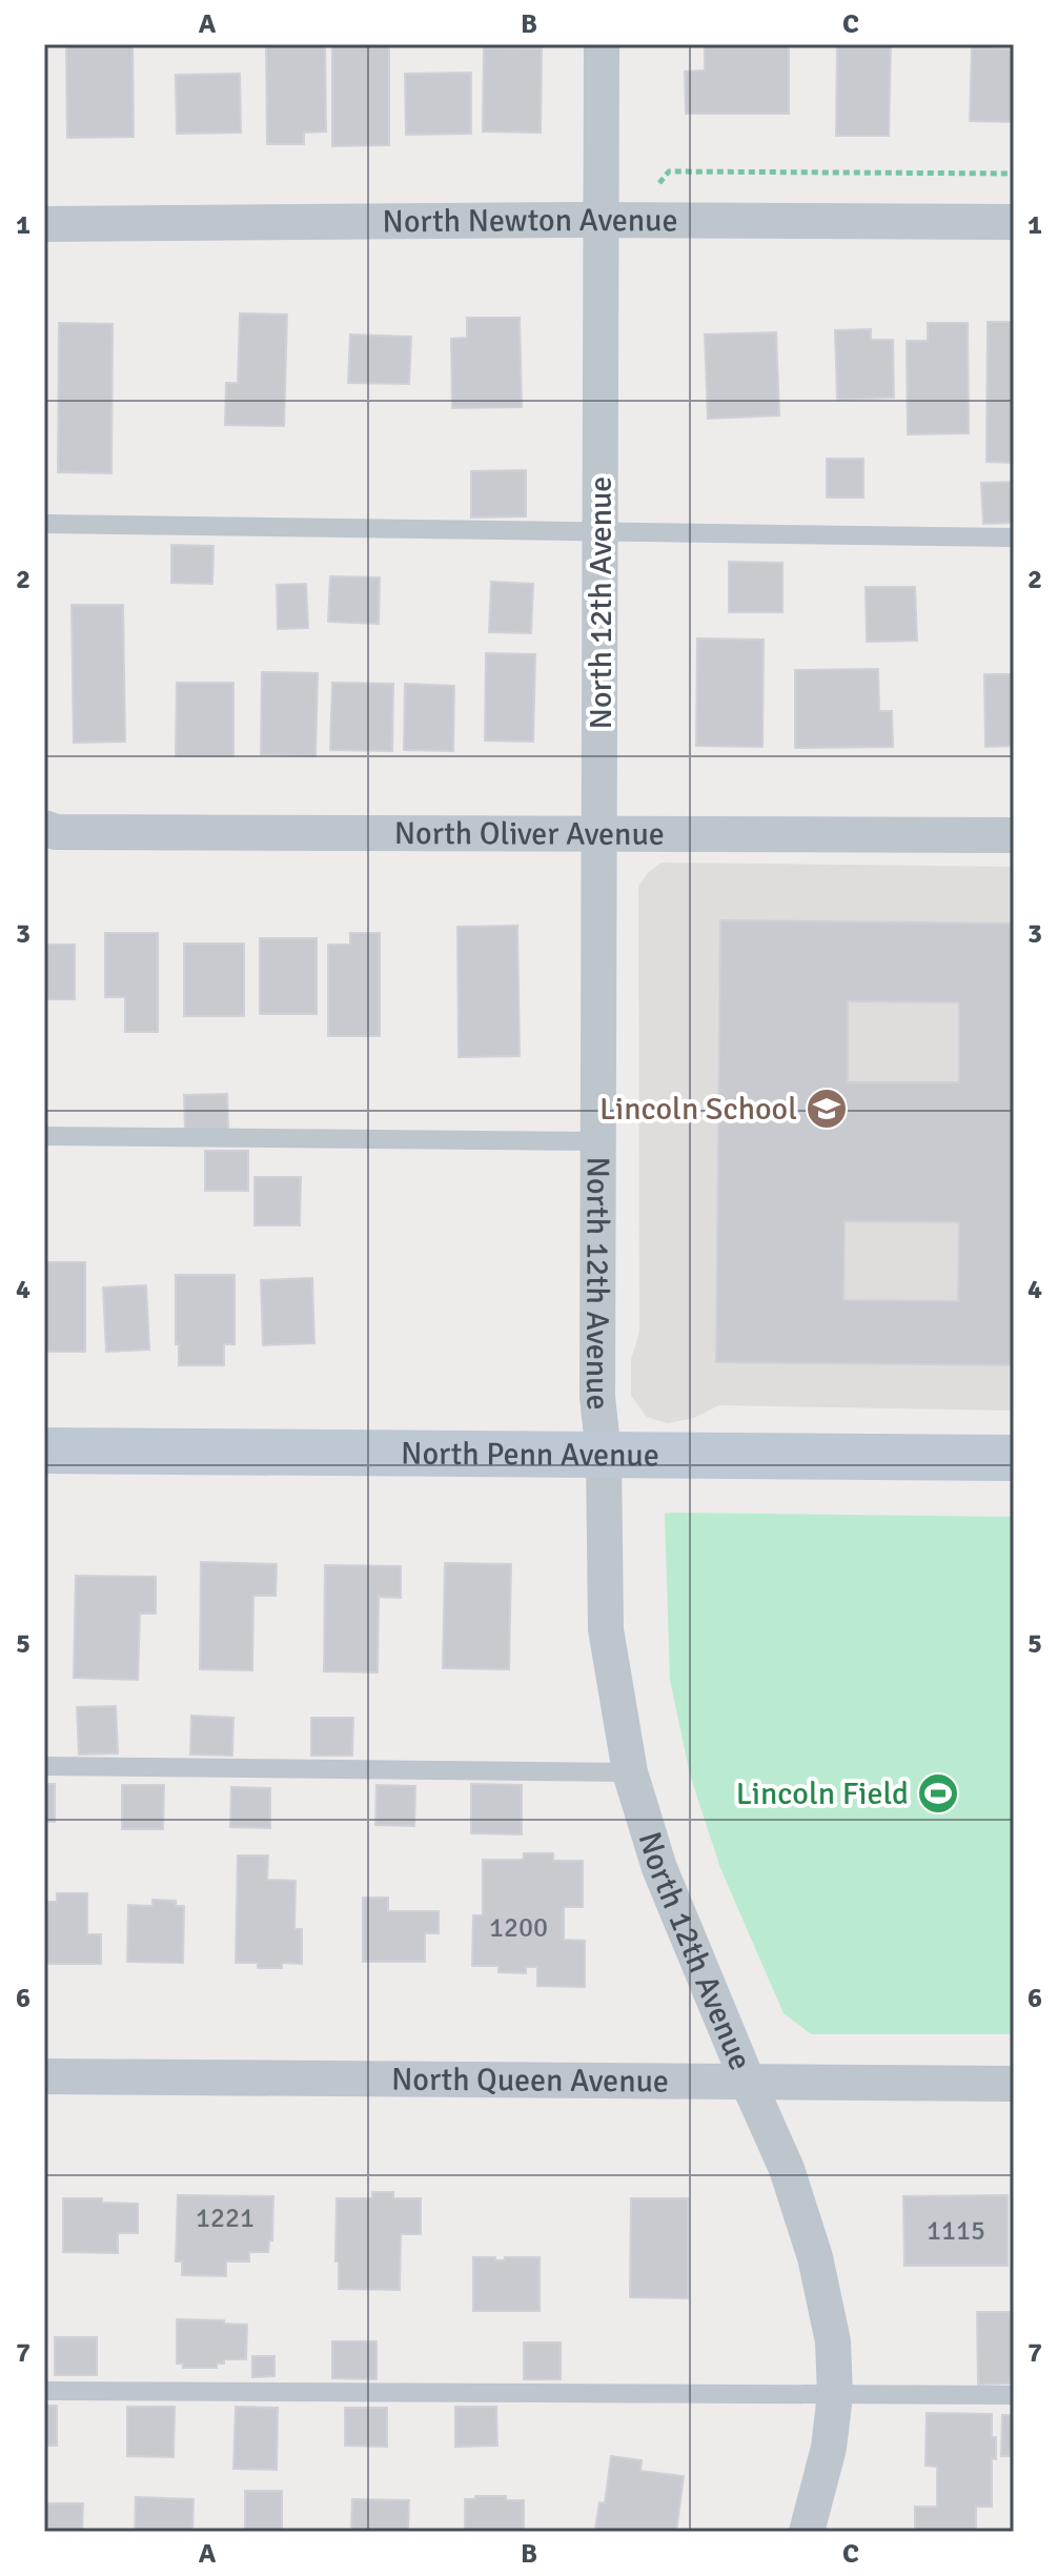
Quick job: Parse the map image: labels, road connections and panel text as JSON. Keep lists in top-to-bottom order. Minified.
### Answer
{"streets":{"main road":["North Penn Avenue"],"street":["North Newton Avenue","North 12th Avenue","North Oliver Avenue","North Queen Avenue"]},"crossings":[["North Newton Avenue","North 12th Avenue"],["North 12th Avenue","North Oliver Avenue"],["North 12th Avenue","North Penn Avenue"],["North 12th Avenue","North Queen Avenue"]],"places":{"school or university":["Lincoln School"],"sports":["Lincoln Field"]},"house_numbers":["1200","1221","1115"],"grid":{"columns":["A","B","C"],"rows":["1","2","3","4","5","6","7"]}}
